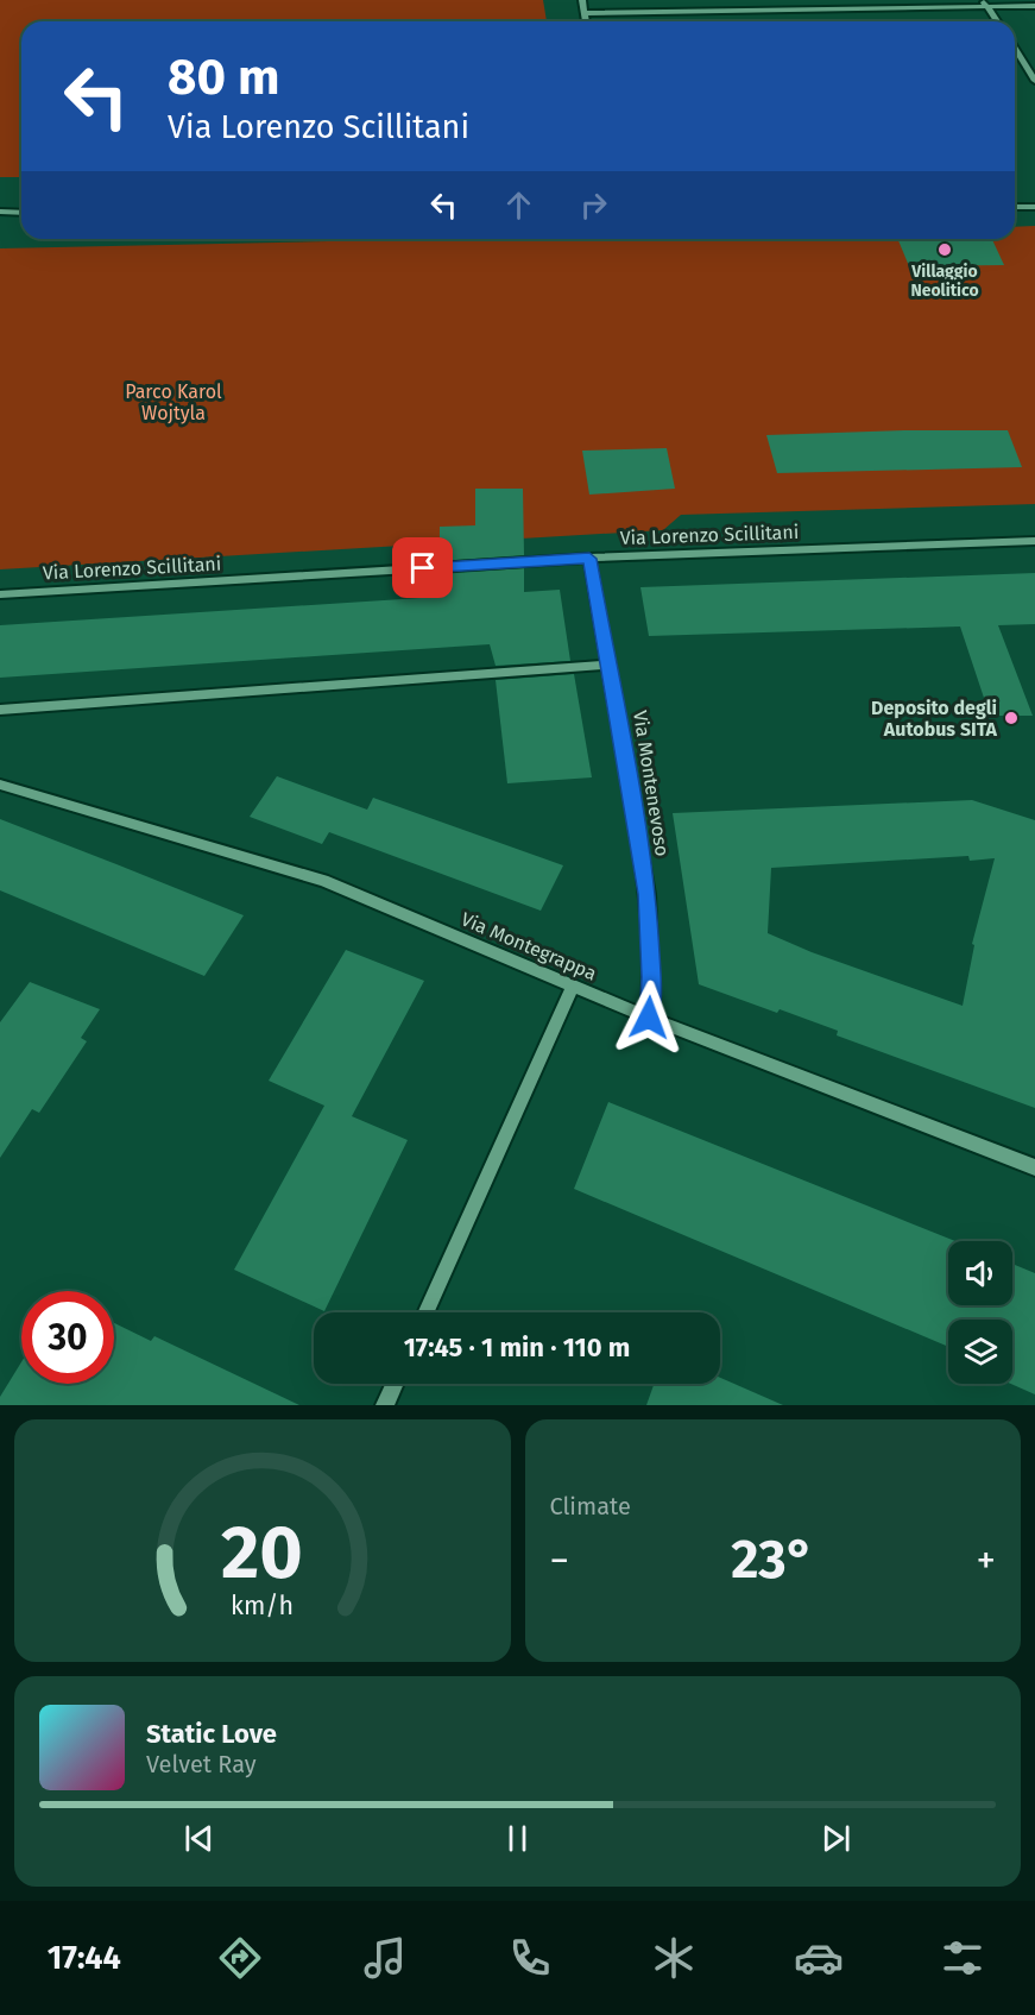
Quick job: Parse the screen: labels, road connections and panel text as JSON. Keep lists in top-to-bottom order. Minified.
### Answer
{"streets":{"street":["Via Lorenzo Scillitani","Via Montenevoso","Via Montegrappa"]},"crossings":[["Via Lorenzo Scillitani","Via Montenevoso"],["Via Montenevoso","Via Montegrappa"]],"parks":["Parco Karol Wojtyla"],"places":["Villaggio Neolitico","Deposito degli Autobus SITA"],"page":{"turn":["80 m","Via Lorenzo Scillitani"],"limit":"30","trip":"17:45 · 1 min · 110 m","tile":"Climate","heat":["−","23°","+"],"song":["Static Love","Velvet Ray"],"tabs":"17:44","gauge":["20","km/h"]}}
